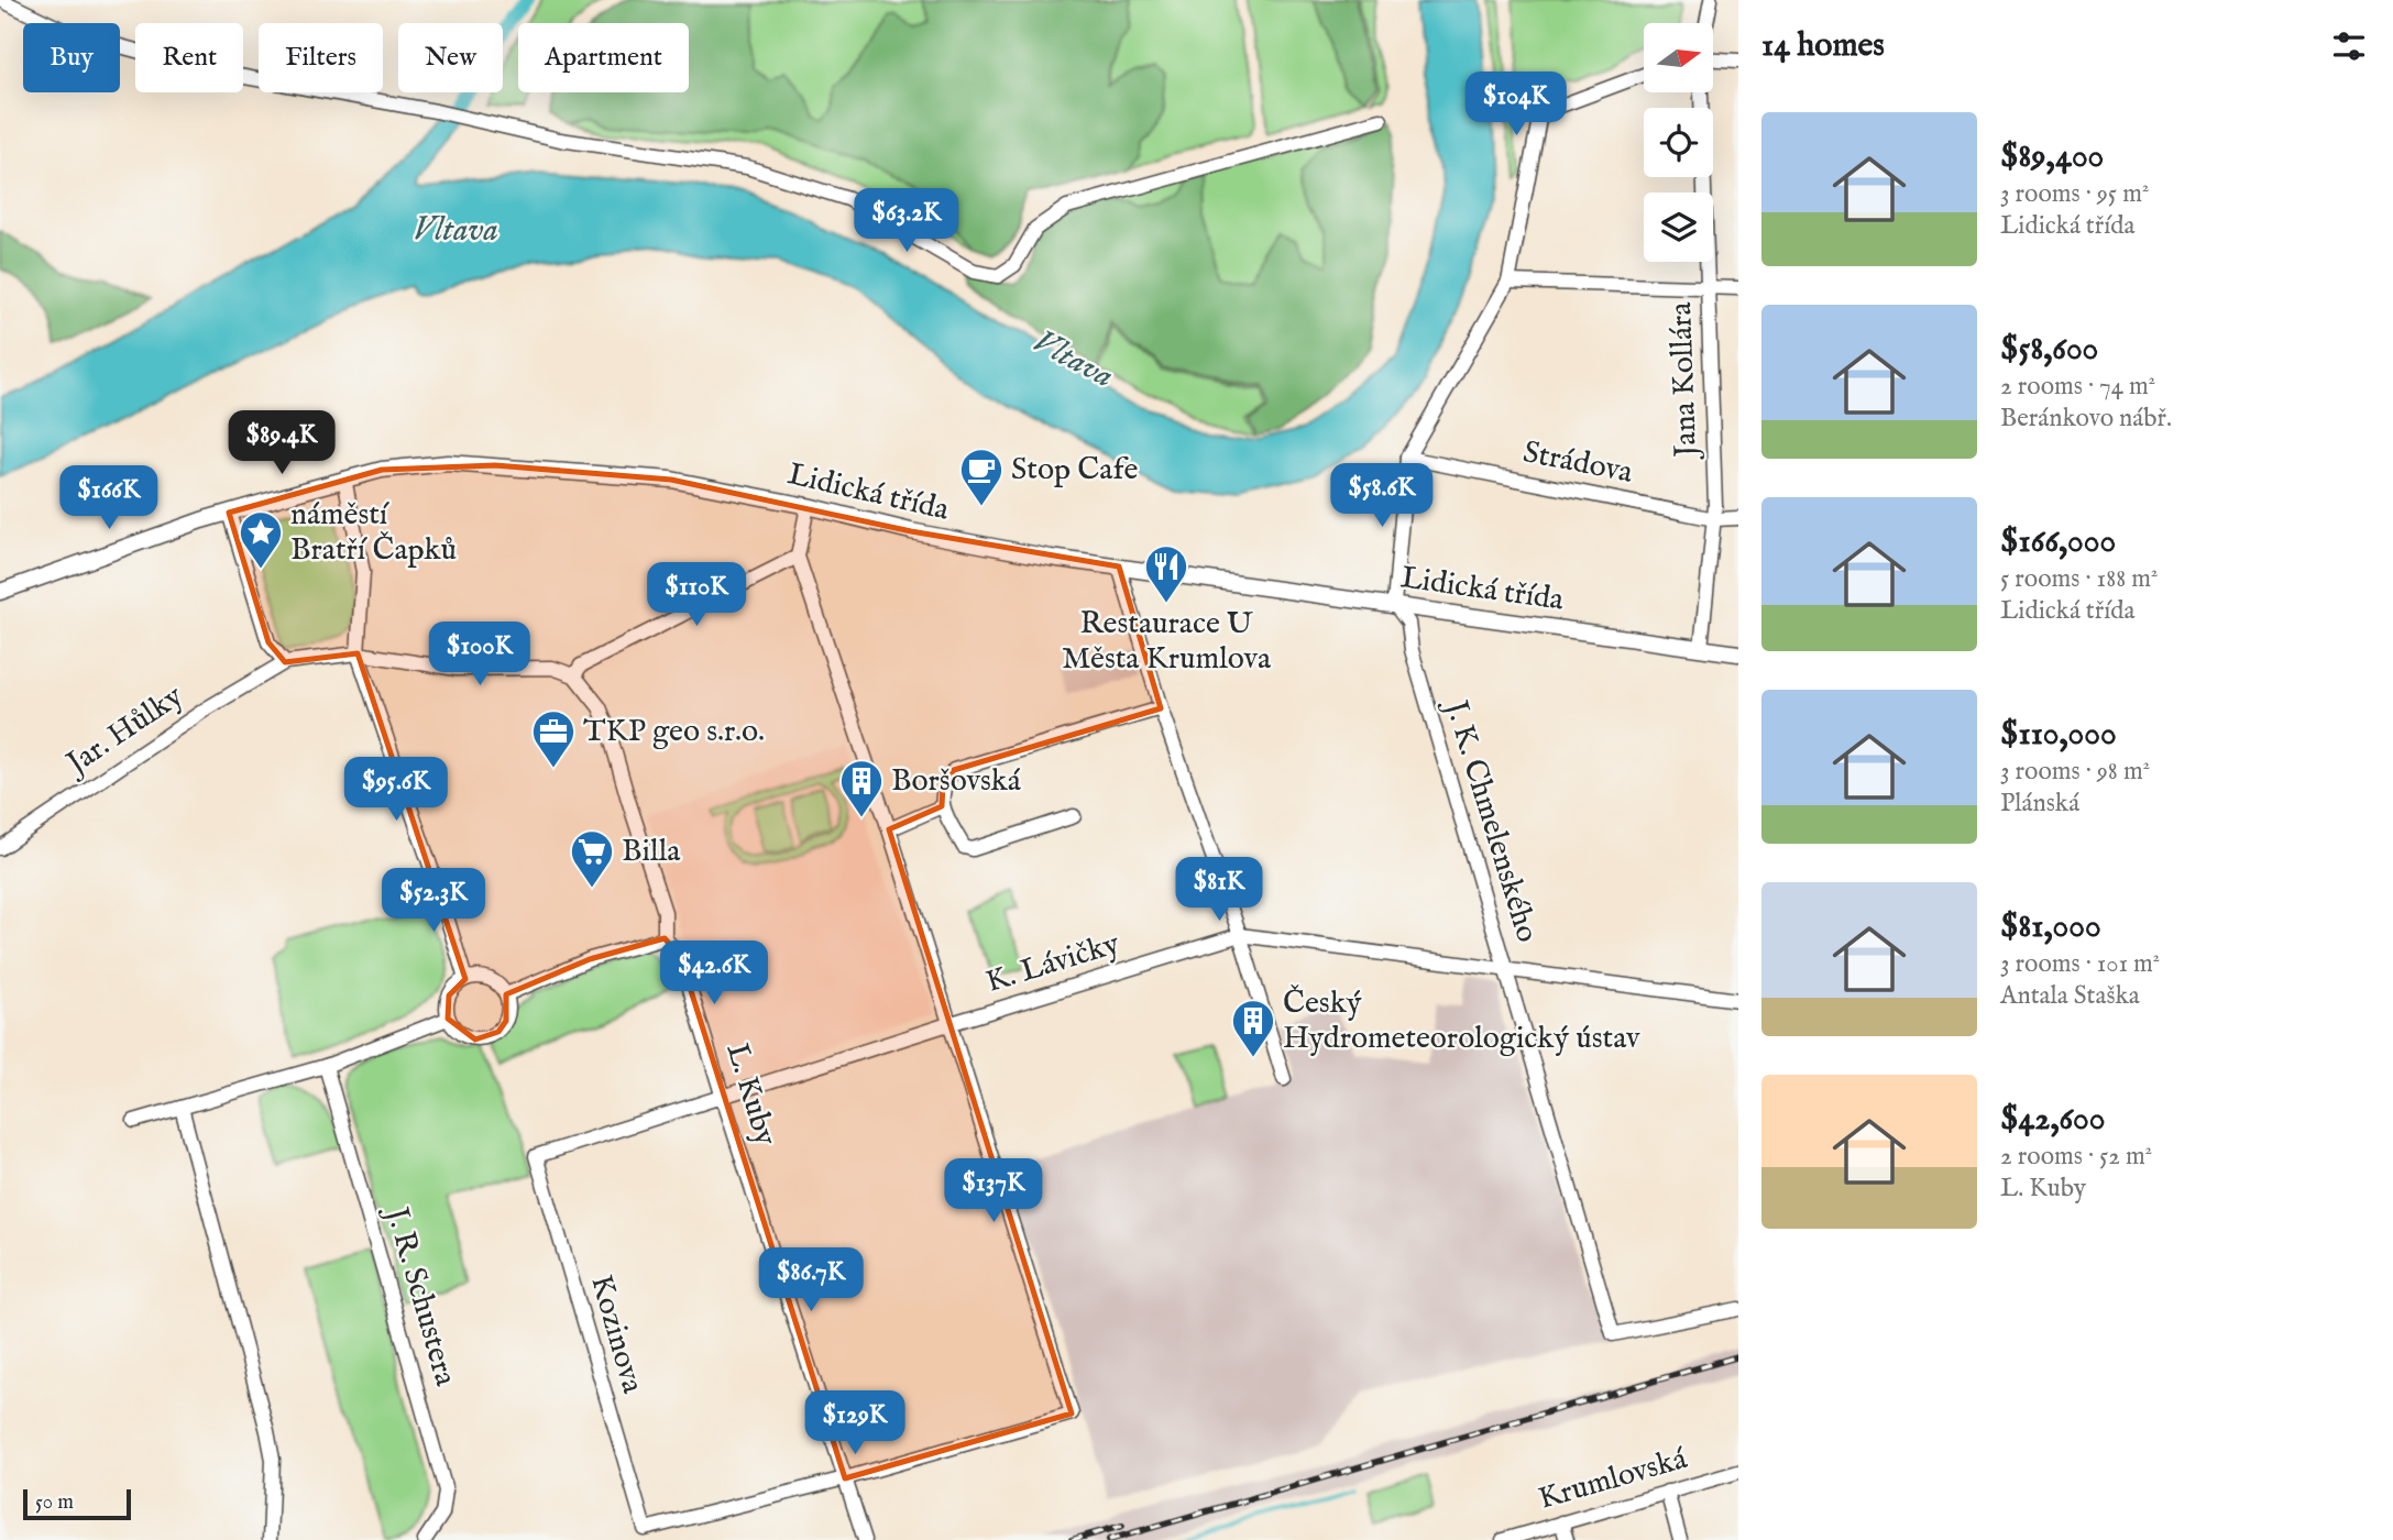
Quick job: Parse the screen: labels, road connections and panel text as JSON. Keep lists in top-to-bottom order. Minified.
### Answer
{"streets":{"street":["Jana Kollára","Strádova","Lidická třída","Jar. Hůlky","J. K. Chmelenského","K. Lávičky","L. Kuby","J. R. Schustera","Kozinova","Krumlovská"]},"crossings":[["Jana Kollára","Strádova"],["Jana Kollára","Lidická třída"],["Lidická třída","J. K. Chmelenského"],["J. K. Chmelenského","K. Lávičky"],["K. Lávičky","L. Kuby"],["K. Lávičky","Kozinova"],["L. Kuby","Kozinova"]],"water":["Vltava"],"places":{"cafe":["Stop Cafe"],"place":["náměstí Bratří Čapků"],"restaurant":["Restaurace U Města Krumlova"],"office":["TKP geo s.r.o."],"building":["Boršovská","Český Hydrometeorologický ústav"],"supermarket":["Billa"]},"scale_bar":"50 m","north":"right","page":{"heading":"14 homes","chip":["Buy","Rent","Filters","New","Apartment"],"price":["$104K","$63.2K","$89.4K","$58.6K","$166K","$110K","$100K","$95.6K","$81K","$52.3K","$42.6K","$137K","$86.7K","$129K"],"list":[{"name":"$89,400","note":"3 rooms · 95 m² · Lidická třída"},{"name":"$58,600","note":"2 rooms · 74 m² · Beránkovo nábř."},{"name":"$166,000","note":"5 rooms · 188 m² · Lidická třída"},{"name":"$110,000","note":"3 rooms · 98 m² · Plánská"},{"name":"$81,000","note":"3 rooms · 101 m² · Antala Staška"},{"name":"$42,600","note":"2 rooms · 52 m² · L. Kuby"}],"scale":"50 m"}}
